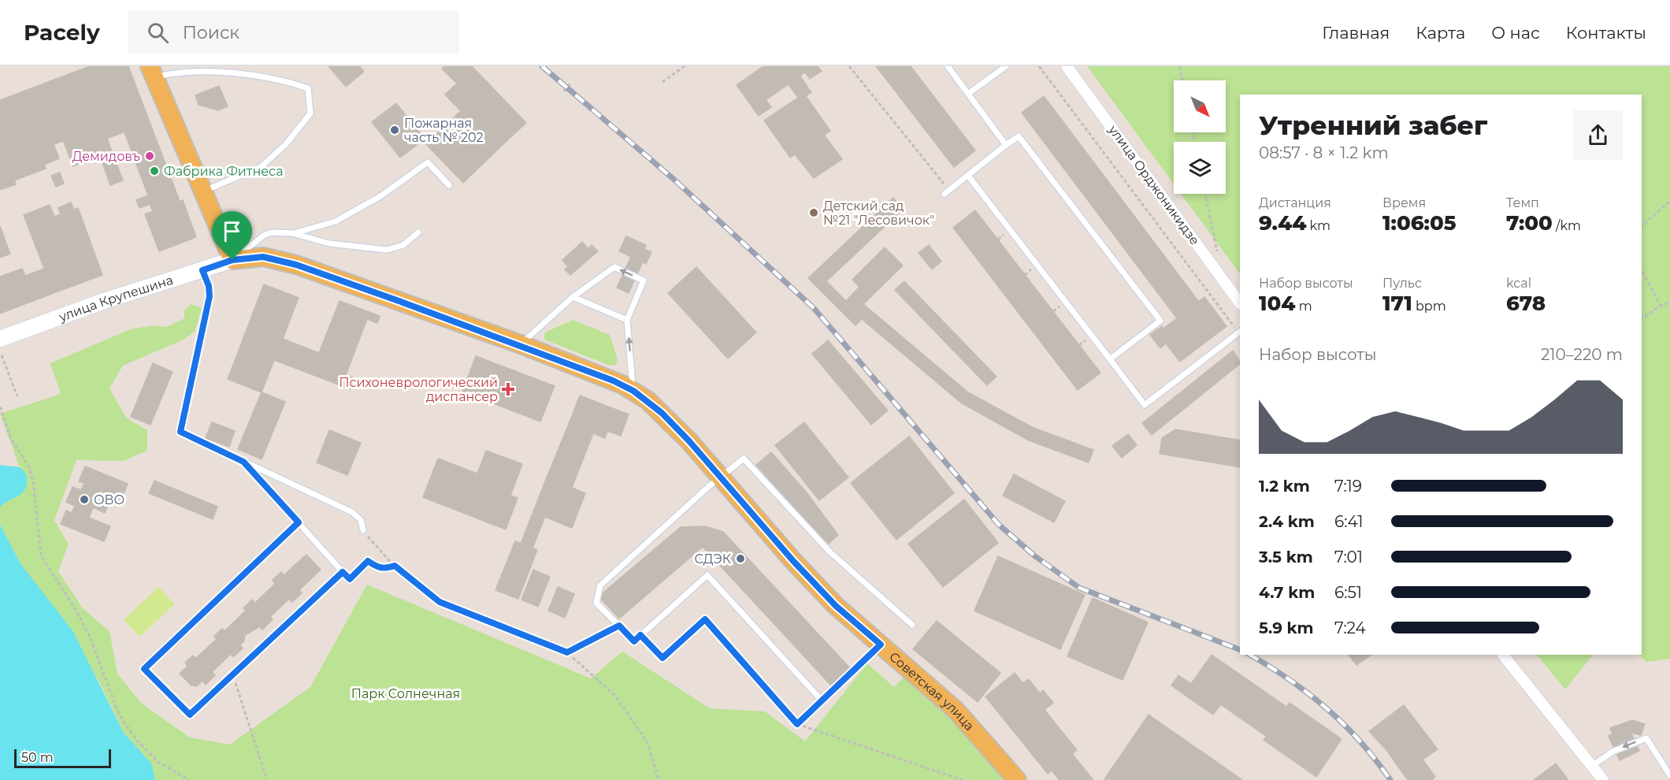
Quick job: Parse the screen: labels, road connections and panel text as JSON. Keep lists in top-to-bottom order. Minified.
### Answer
{"streets":{"main road":["улица Крупешина","Советская улица"],"street":["улица Орджоникидзе"]},"crossings":[["улица Крупешина","Советская улица"]],"parks":["Парк Солнечная"],"places":{"other":["Пожарная часть № 202","Демидовъ","Фабрика Фитнеса","Детский сад №21 \"Лесовичок\"","ОВО","СДЭК"],"health":["Психоневрологический диспансер"]},"scale_bar":"50 m","north":"bottom right","page":{"header":"Pacely","search":"Поиск","nav":["Главная","Карта","О нас","Контакты"],"heading":["Утренний забег","08:57 · 8 × 1.2 km"],"stats":[["Дистанция","9.44 km"],["Время","1:06:05"],["Темп","7:00 /km"],["Набор высоты","104 m"],["Пульс","171 bpm"],["kcal","678"]],"chart":["Набор высоты","210–220 m"],"list":[{"name":"1.2 km","note":"7:19"},{"name":"2.4 km","note":"6:41"},{"name":"3.5 km","note":"7:01"},{"name":"4.7 km","note":"6:51"},{"name":"5.9 km","note":"7:24"}],"scale":"50 m"}}
